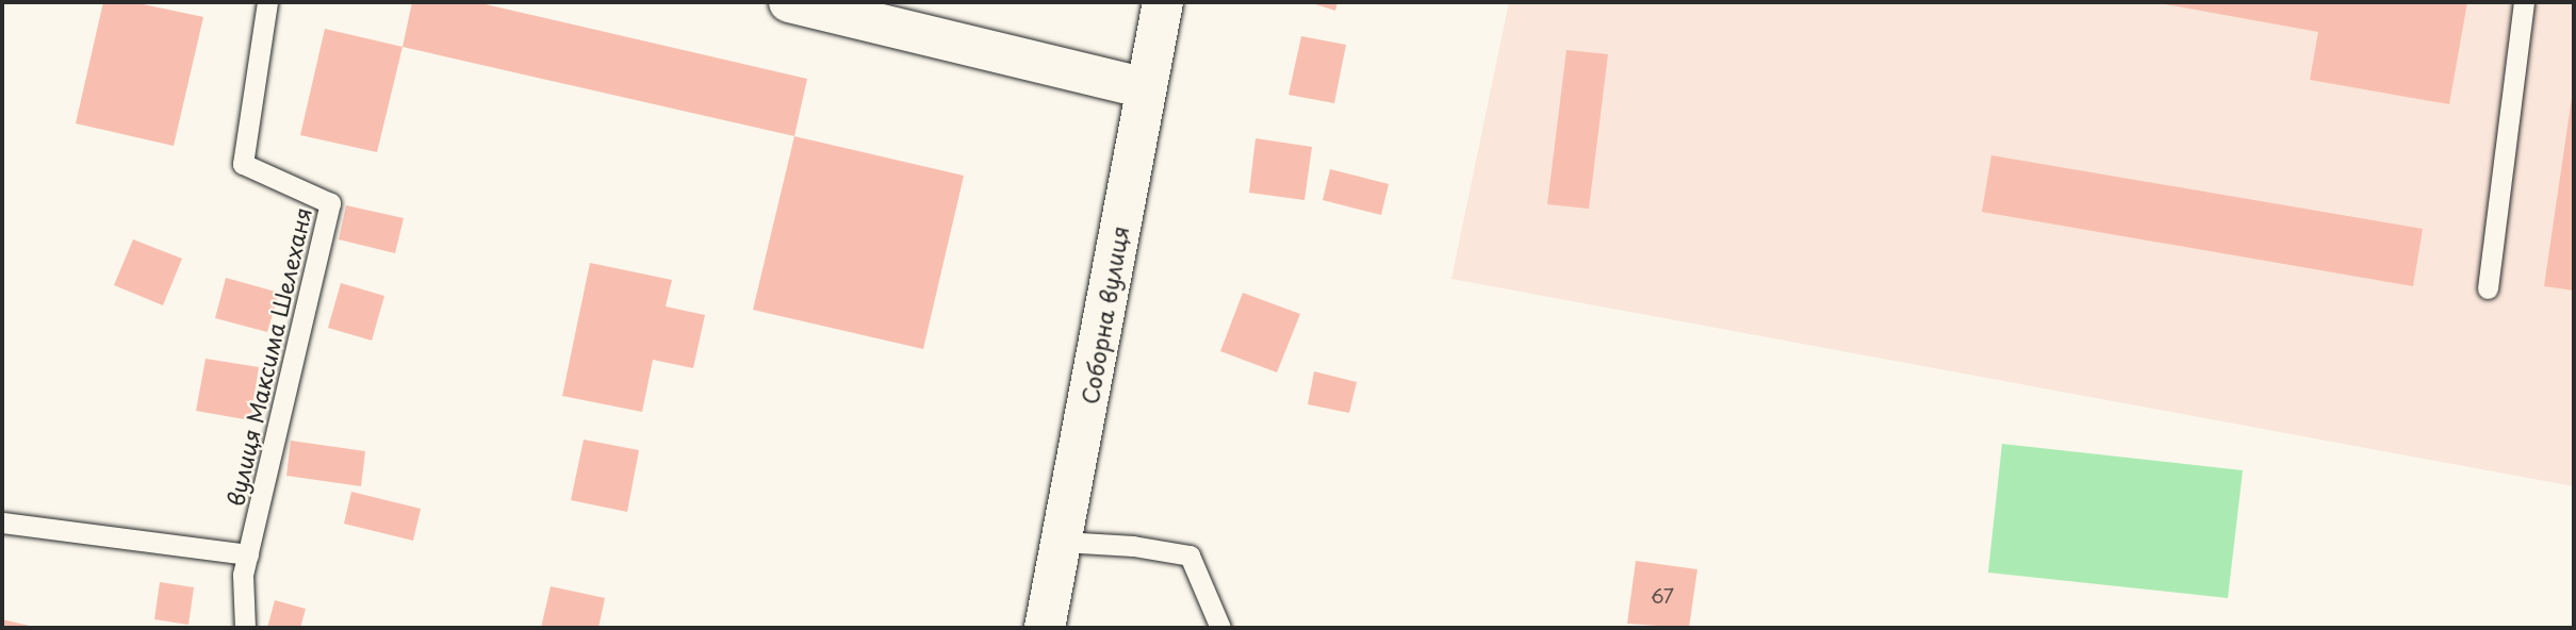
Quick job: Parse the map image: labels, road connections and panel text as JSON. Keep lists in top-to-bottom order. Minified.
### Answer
{"streets":{"street":["Соборна вулиця"],"lane":["вулиця Максима Шелеханя"]},"house_numbers":["67"]}
